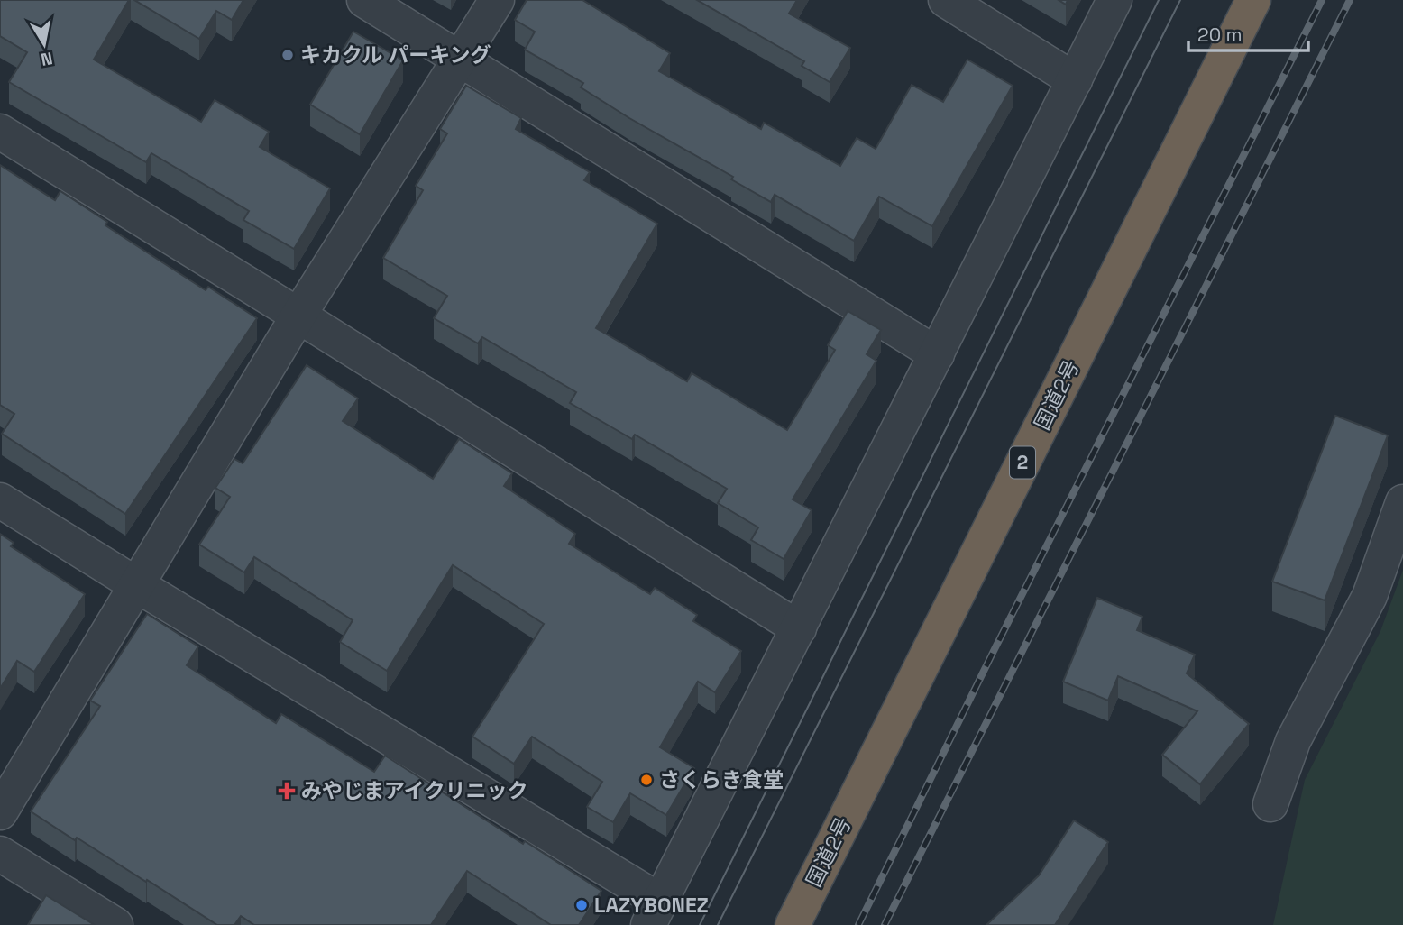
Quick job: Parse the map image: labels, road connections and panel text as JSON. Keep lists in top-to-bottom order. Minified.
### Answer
{"streets":{"highway":["国道2号","2"]},"places":{"other":["キカクル パーキング","さくらき食堂","LAZYBONEZ"],"health":["みやじまアイクリニック"]},"scale_bar":"20 m","north":"bottom"}
